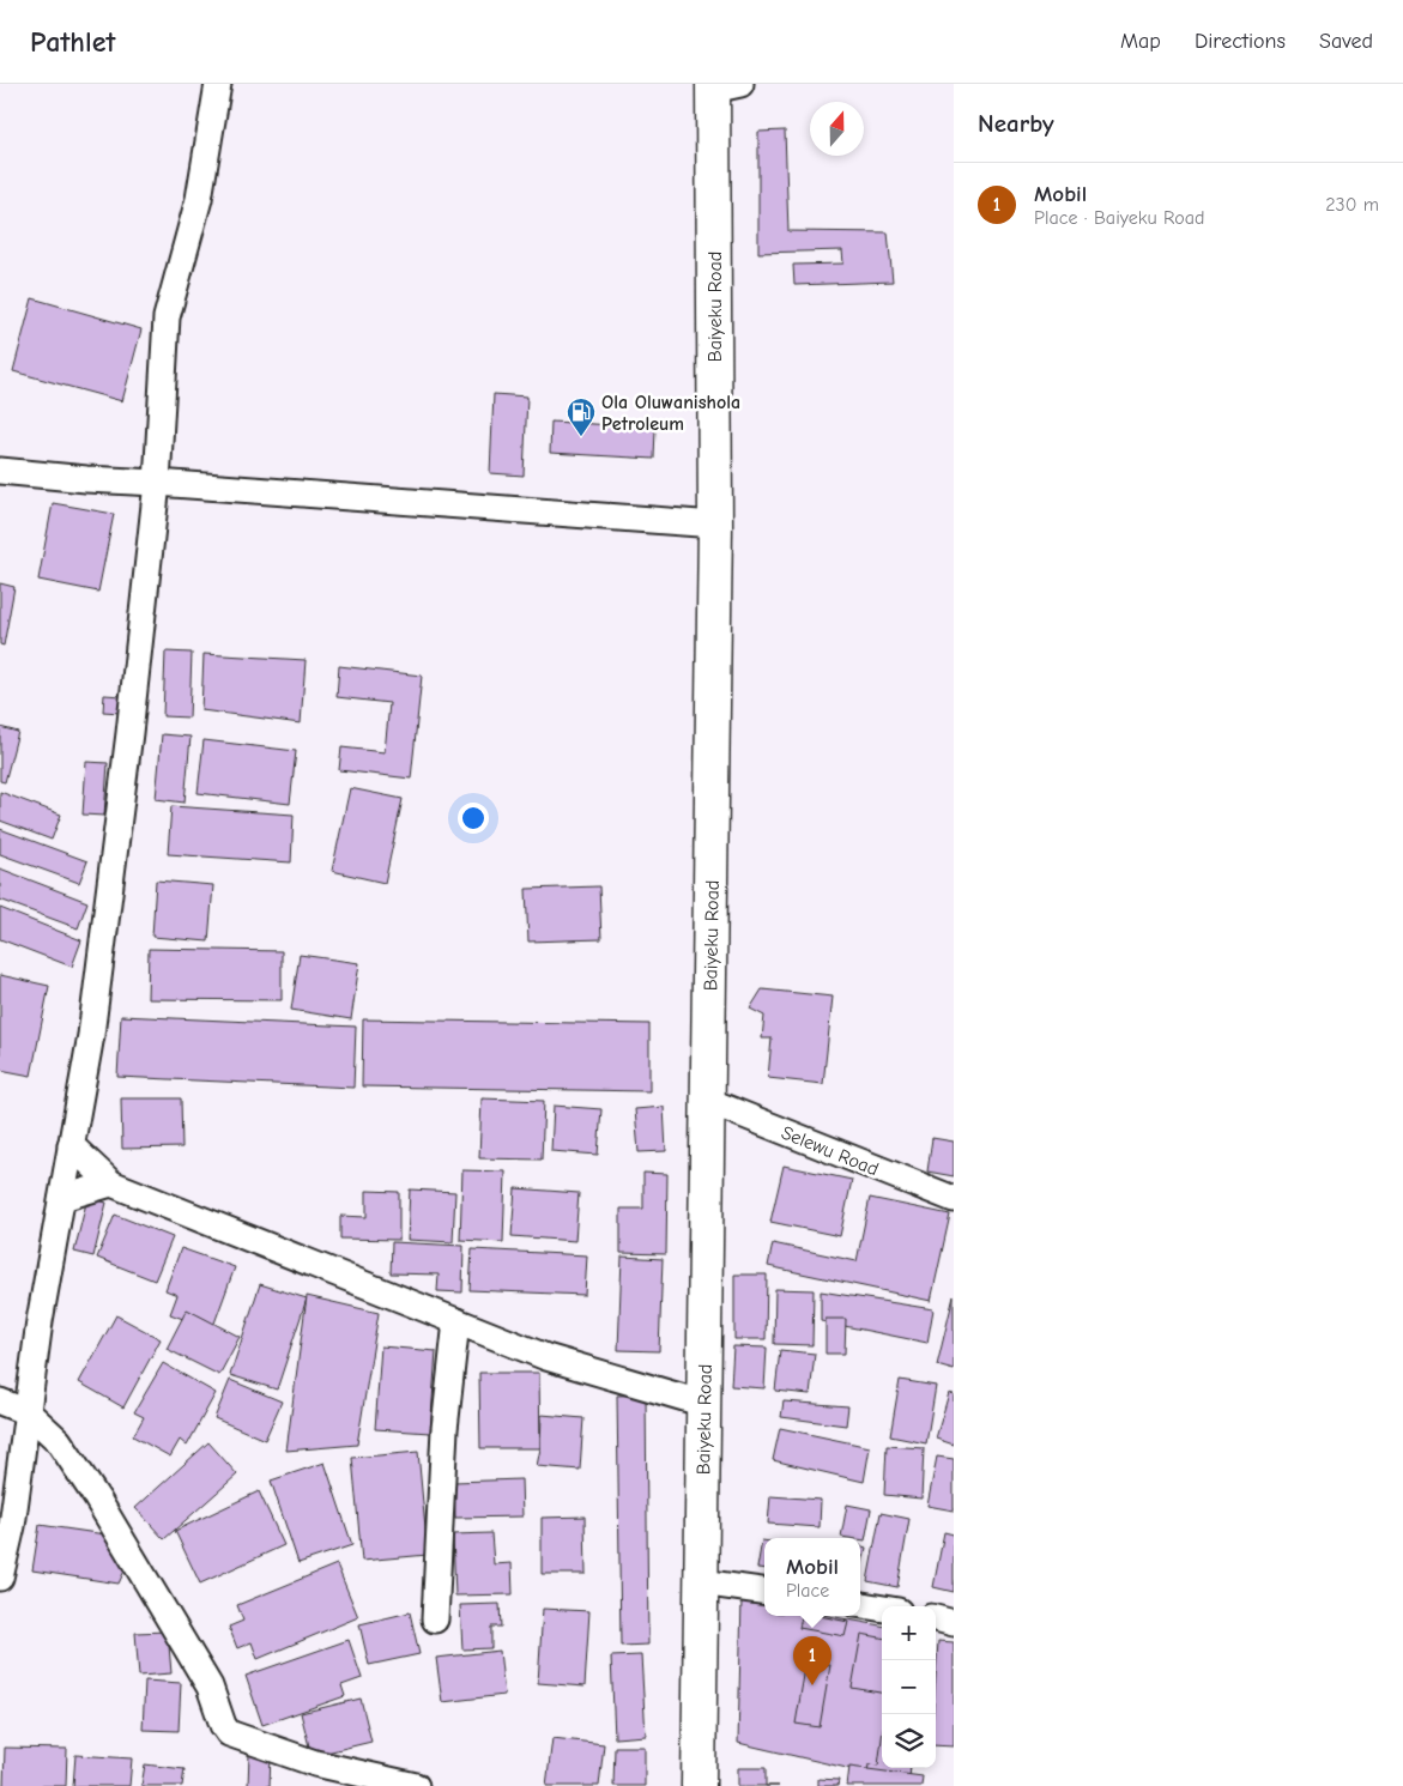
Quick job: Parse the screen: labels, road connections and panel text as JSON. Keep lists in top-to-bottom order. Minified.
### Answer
{"streets":{"main road":["Baiyeku Road"],"street":["Selewu Road"]},"crossings":[["Baiyeku Road","Selewu Road"]],"places":{"fuel station":["Ola Oluwanishola Petroleum"]},"north":"top","page":{"header":"Pathlet","nav":["Map","Directions","Saved"],"heading":"Nearby","list":[{"mark":"1","name":"Mobil","note":"Place · Baiyeku Road","value":"230 m"}],"popup":["Mobil","Place"],"map_buttons":["+","−"],"pins":"1"}}
